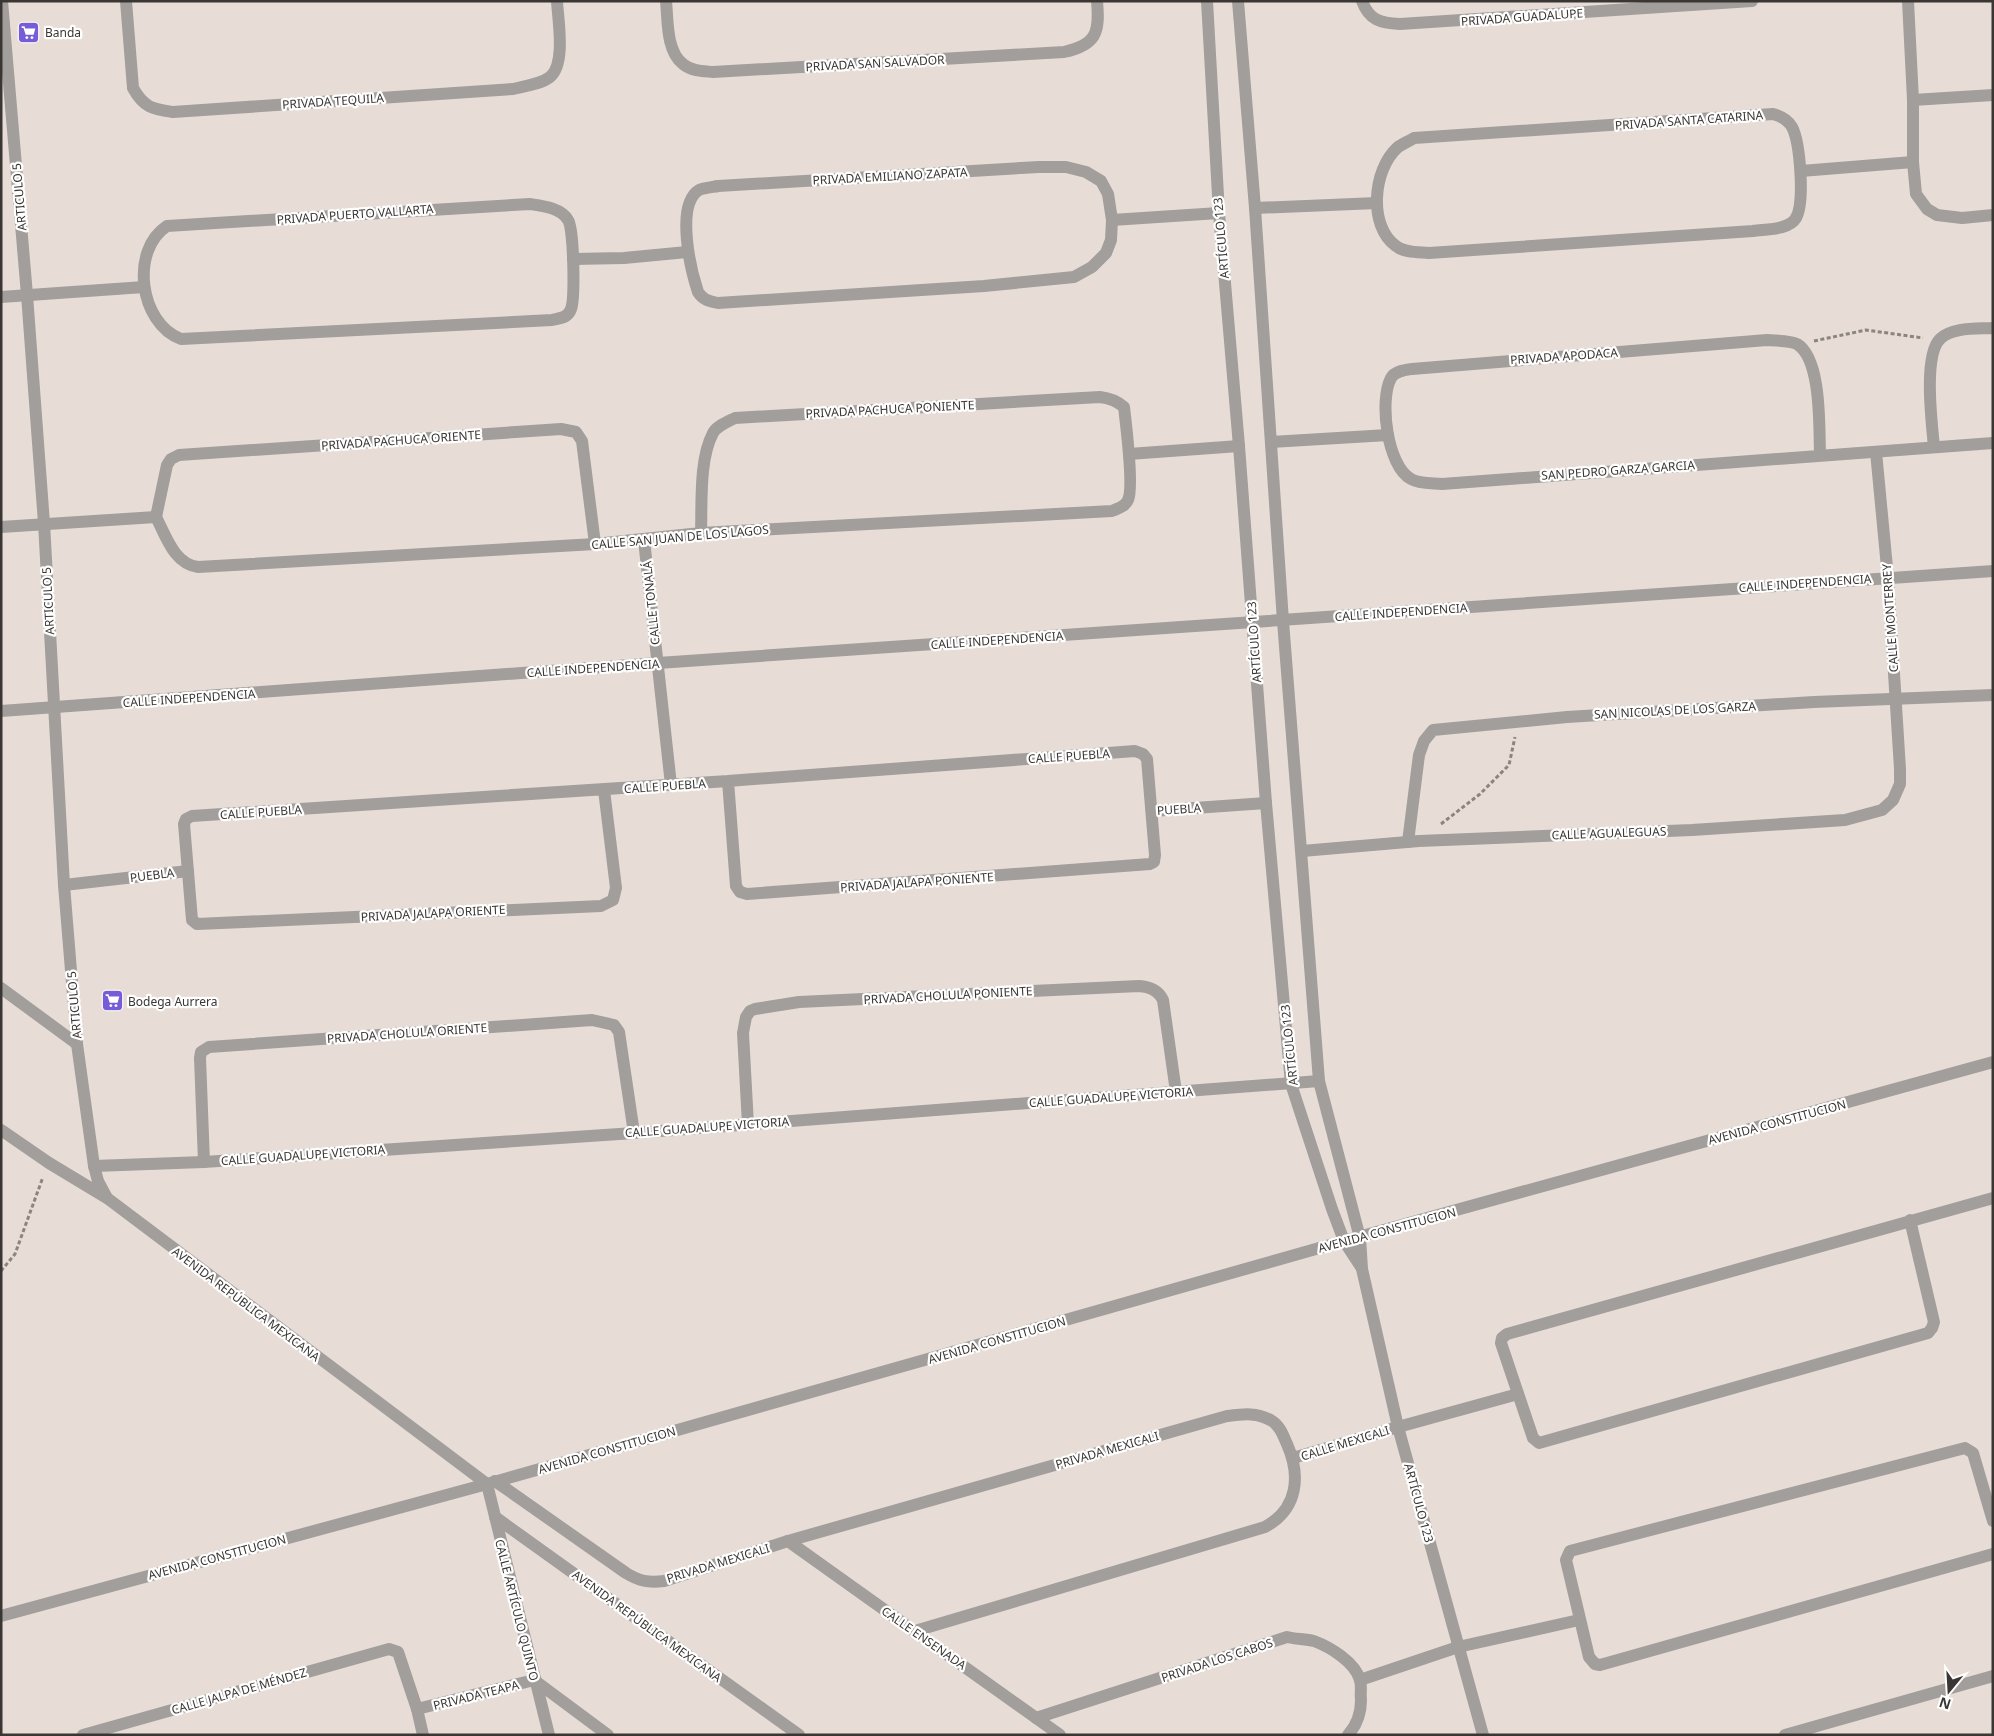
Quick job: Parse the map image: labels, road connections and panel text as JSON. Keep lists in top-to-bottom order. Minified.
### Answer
{"streets":{"street":["PRIVADA GUADALUPE","PRIVADA SAN SALVADOR","PRIVADA TEQUILA","PRIVADA SANTA CATARINA","PRIVADA EMILIANO ZAPATA","ARTICULO 5","PRIVADA PUERTO VALLARTA","ARTÍCULO 123","PRIVADA APODACA","PRIVADA PACHUCA PONIENTE","PRIVADA PACHUCA ORIENTE","SAN PEDRO GARZA GARCIA","CALLE SAN JUAN DE LOS LAGOS","CALLE INDEPENDENCIA","CALLE TONALÁ","CALLE MONTERREY","SAN NICOLAS DE LOS GARZA","CALLE PUEBLA","PUEBLA","CALLE AGUALEGUAS","PRIVADA JALAPA PONIENTE","PRIVADA JALAPA ORIENTE","PRIVADA CHOLULA PONIENTE","PRIVADA CHOLULA ORIENTE","CALLE GUADALUPE VICTORIA","AVENIDA CONSTITUCION","AVENIDA REPÚBLICA MEXICANA","CALLE MEXICALI","PRIVADA MEXICALI","CALLE ARTÍCULO QUINTO","CALLE ENSENADA","PRIVADA LOS CABOS","CALLE JALPA DE MÉNDEZ","PRIVADA TEAPA"]},"crossings":[["ARTICULO 5","CALLE INDEPENDENCIA"],["ARTICULO 5","PUEBLA"],["ARTICULO 5","CALLE GUADALUPE VICTORIA"],["ARTICULO 5","AVENIDA REPÚBLICA MEXICANA"],["ARTÍCULO 123","CALLE INDEPENDENCIA"],["ARTÍCULO 123","PUEBLA"],["ARTÍCULO 123","CALLE AGUALEGUAS"],["ARTÍCULO 123","CALLE GUADALUPE VICTORIA"],["ARTÍCULO 123","AVENIDA CONSTITUCION"],["ARTÍCULO 123","CALLE MEXICALI"],["PRIVADA APODACA","SAN PEDRO GARZA GARCIA"],["PRIVADA PACHUCA PONIENTE","CALLE SAN JUAN DE LOS LAGOS"],["PRIVADA PACHUCA ORIENTE","CALLE SAN JUAN DE LOS LAGOS"],["SAN PEDRO GARZA GARCIA","CALLE MONTERREY"],["CALLE SAN JUAN DE LOS LAGOS","CALLE TONALÁ"],["CALLE INDEPENDENCIA","CALLE TONALÁ"],["CALLE INDEPENDENCIA","CALLE MONTERREY"],["CALLE TONALÁ","CALLE PUEBLA"],["CALLE MONTERREY","SAN NICOLAS DE LOS GARZA"],["CALLE MONTERREY","CALLE AGUALEGUAS"],["SAN NICOLAS DE LOS GARZA","CALLE AGUALEGUAS"],["CALLE PUEBLA","PUEBLA"],["CALLE PUEBLA","PRIVADA JALAPA PONIENTE"],["CALLE PUEBLA","PRIVADA JALAPA ORIENTE"],["PUEBLA","PRIVADA JALAPA PONIENTE"],["PUEBLA","PRIVADA JALAPA ORIENTE"],["PRIVADA CHOLULA PONIENTE","CALLE GUADALUPE VICTORIA"],["PRIVADA CHOLULA ORIENTE","CALLE GUADALUPE VICTORIA"],["AVENIDA CONSTITUCION","AVENIDA REPÚBLICA MEXICANA"],["AVENIDA CONSTITUCION","PRIVADA MEXICALI"],["AVENIDA CONSTITUCION","CALLE ARTÍCULO QUINTO"],["AVENIDA REPÚBLICA MEXICANA","PRIVADA MEXICALI"],["AVENIDA REPÚBLICA MEXICANA","CALLE ARTÍCULO QUINTO"],["CALLE MEXICALI","PRIVADA MEXICALI"],["PRIVADA MEXICALI","CALLE ARTÍCULO QUINTO"],["PRIVADA MEXICALI","CALLE ENSENADA"],["CALLE ARTÍCULO QUINTO","PRIVADA TEAPA"],["CALLE ENSENADA","PRIVADA LOS CABOS"],["CALLE JALPA DE MÉNDEZ","PRIVADA TEAPA"]],"places":{"supermarket":["Banda","Bodega Aurrera"]},"north":"bottom"}
